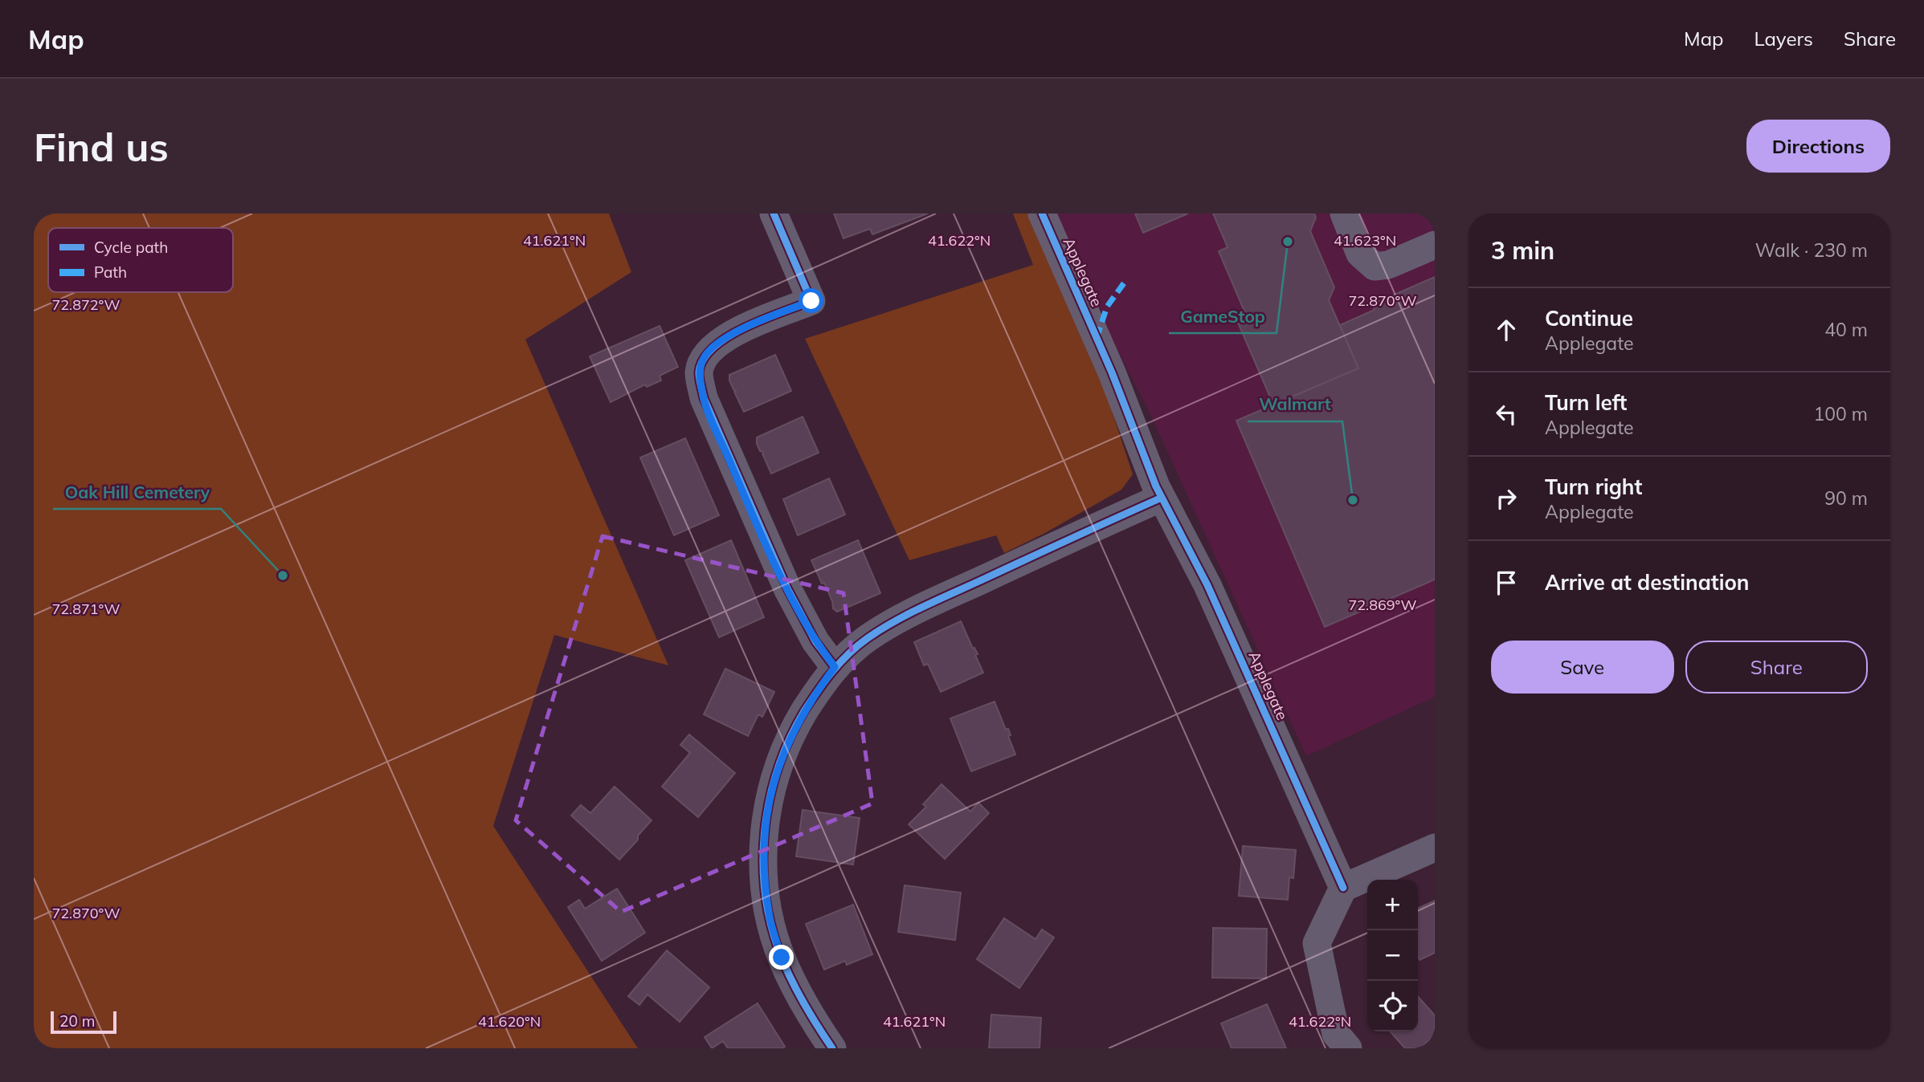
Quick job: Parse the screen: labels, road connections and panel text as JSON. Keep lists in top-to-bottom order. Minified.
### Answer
{"streets":{"street":["Applegate"]},"places":["GameStop","Walmart","Oak Hill Cemetery"],"legend":["Cycle path","Path"],"scale_bar":"20 m","page":{"header":"Map","nav":["Map","Layers","Share"],"buttons":["Directions",["Save","Share"]],"title":"Find us","heading":["3 min","Walk · 230 m"],"list":[["Continue","Applegate","40 m"],["Turn left","Applegate","100 m"],["Turn right","Applegate","90 m"],"Arrive at destination"],"map_buttons":["+","−"],"scale":"20 m"},"coordinates":["41.621°N","41.623°N","41.622°N","72.870°W","72.872°W","72.869°W","72.871°W","41.620°N"]}
